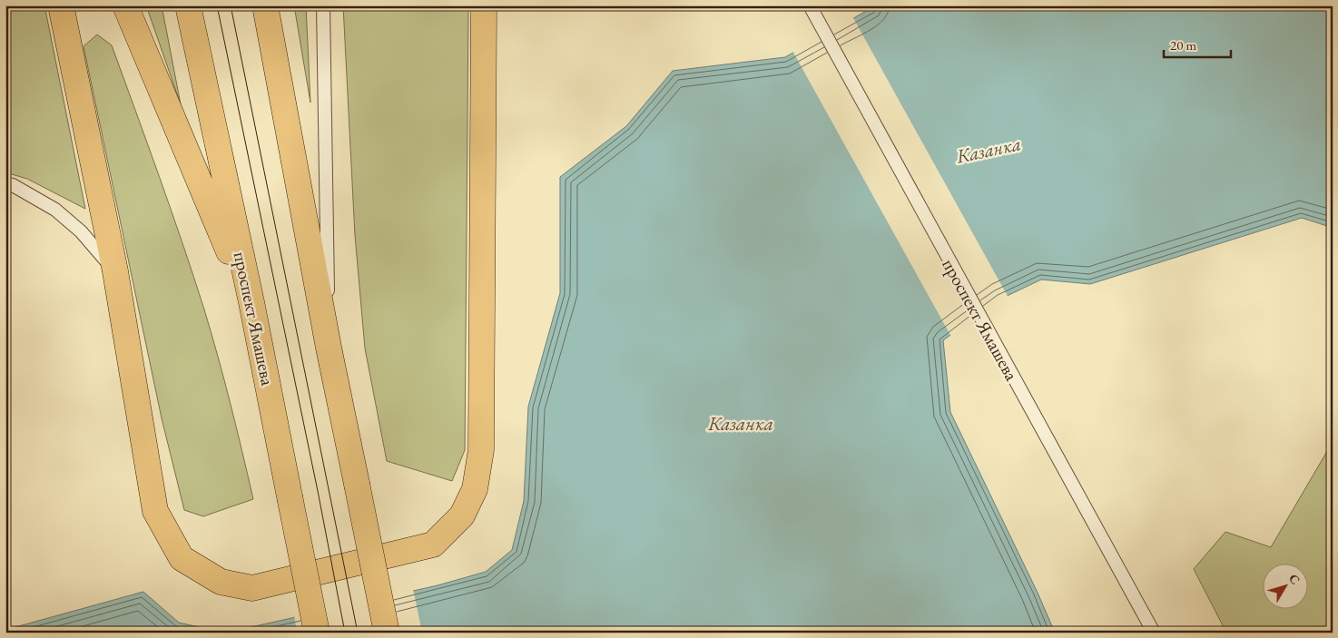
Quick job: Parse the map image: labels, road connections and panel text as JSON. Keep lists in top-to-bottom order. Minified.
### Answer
{"streets":{"main road":["проспект Ямашева"]},"water":["Казанка"],"scale_bar":"20 m","north":"top right"}
